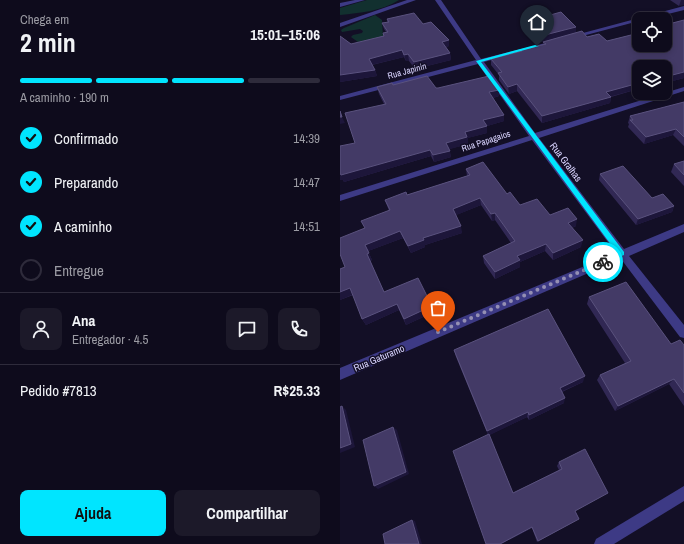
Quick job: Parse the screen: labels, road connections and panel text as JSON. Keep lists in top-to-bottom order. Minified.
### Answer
{"streets":{"street":["Rua Japinin","Rua Papagaios","Rua Gralhas","Rua Gaturamo"]},"crossings":[["Rua Japinin","Rua Gralhas"],["Rua Papagaios","Rua Gralhas"],["Rua Gralhas","Rua Gaturamo"]],"page":{"heading":["2 min","Chega em","15:01–15:06"],"panel":["Ana","Entregador · 4.5","Pedido #7813","R$25.33"],"bar":"A caminho · 190 m","list":[["Confirmado","14:39"],["Preparando","14:47"],["A caminho","14:51"],"Entregue"],"buttons":["Ajuda","Compartilhar"]}}
